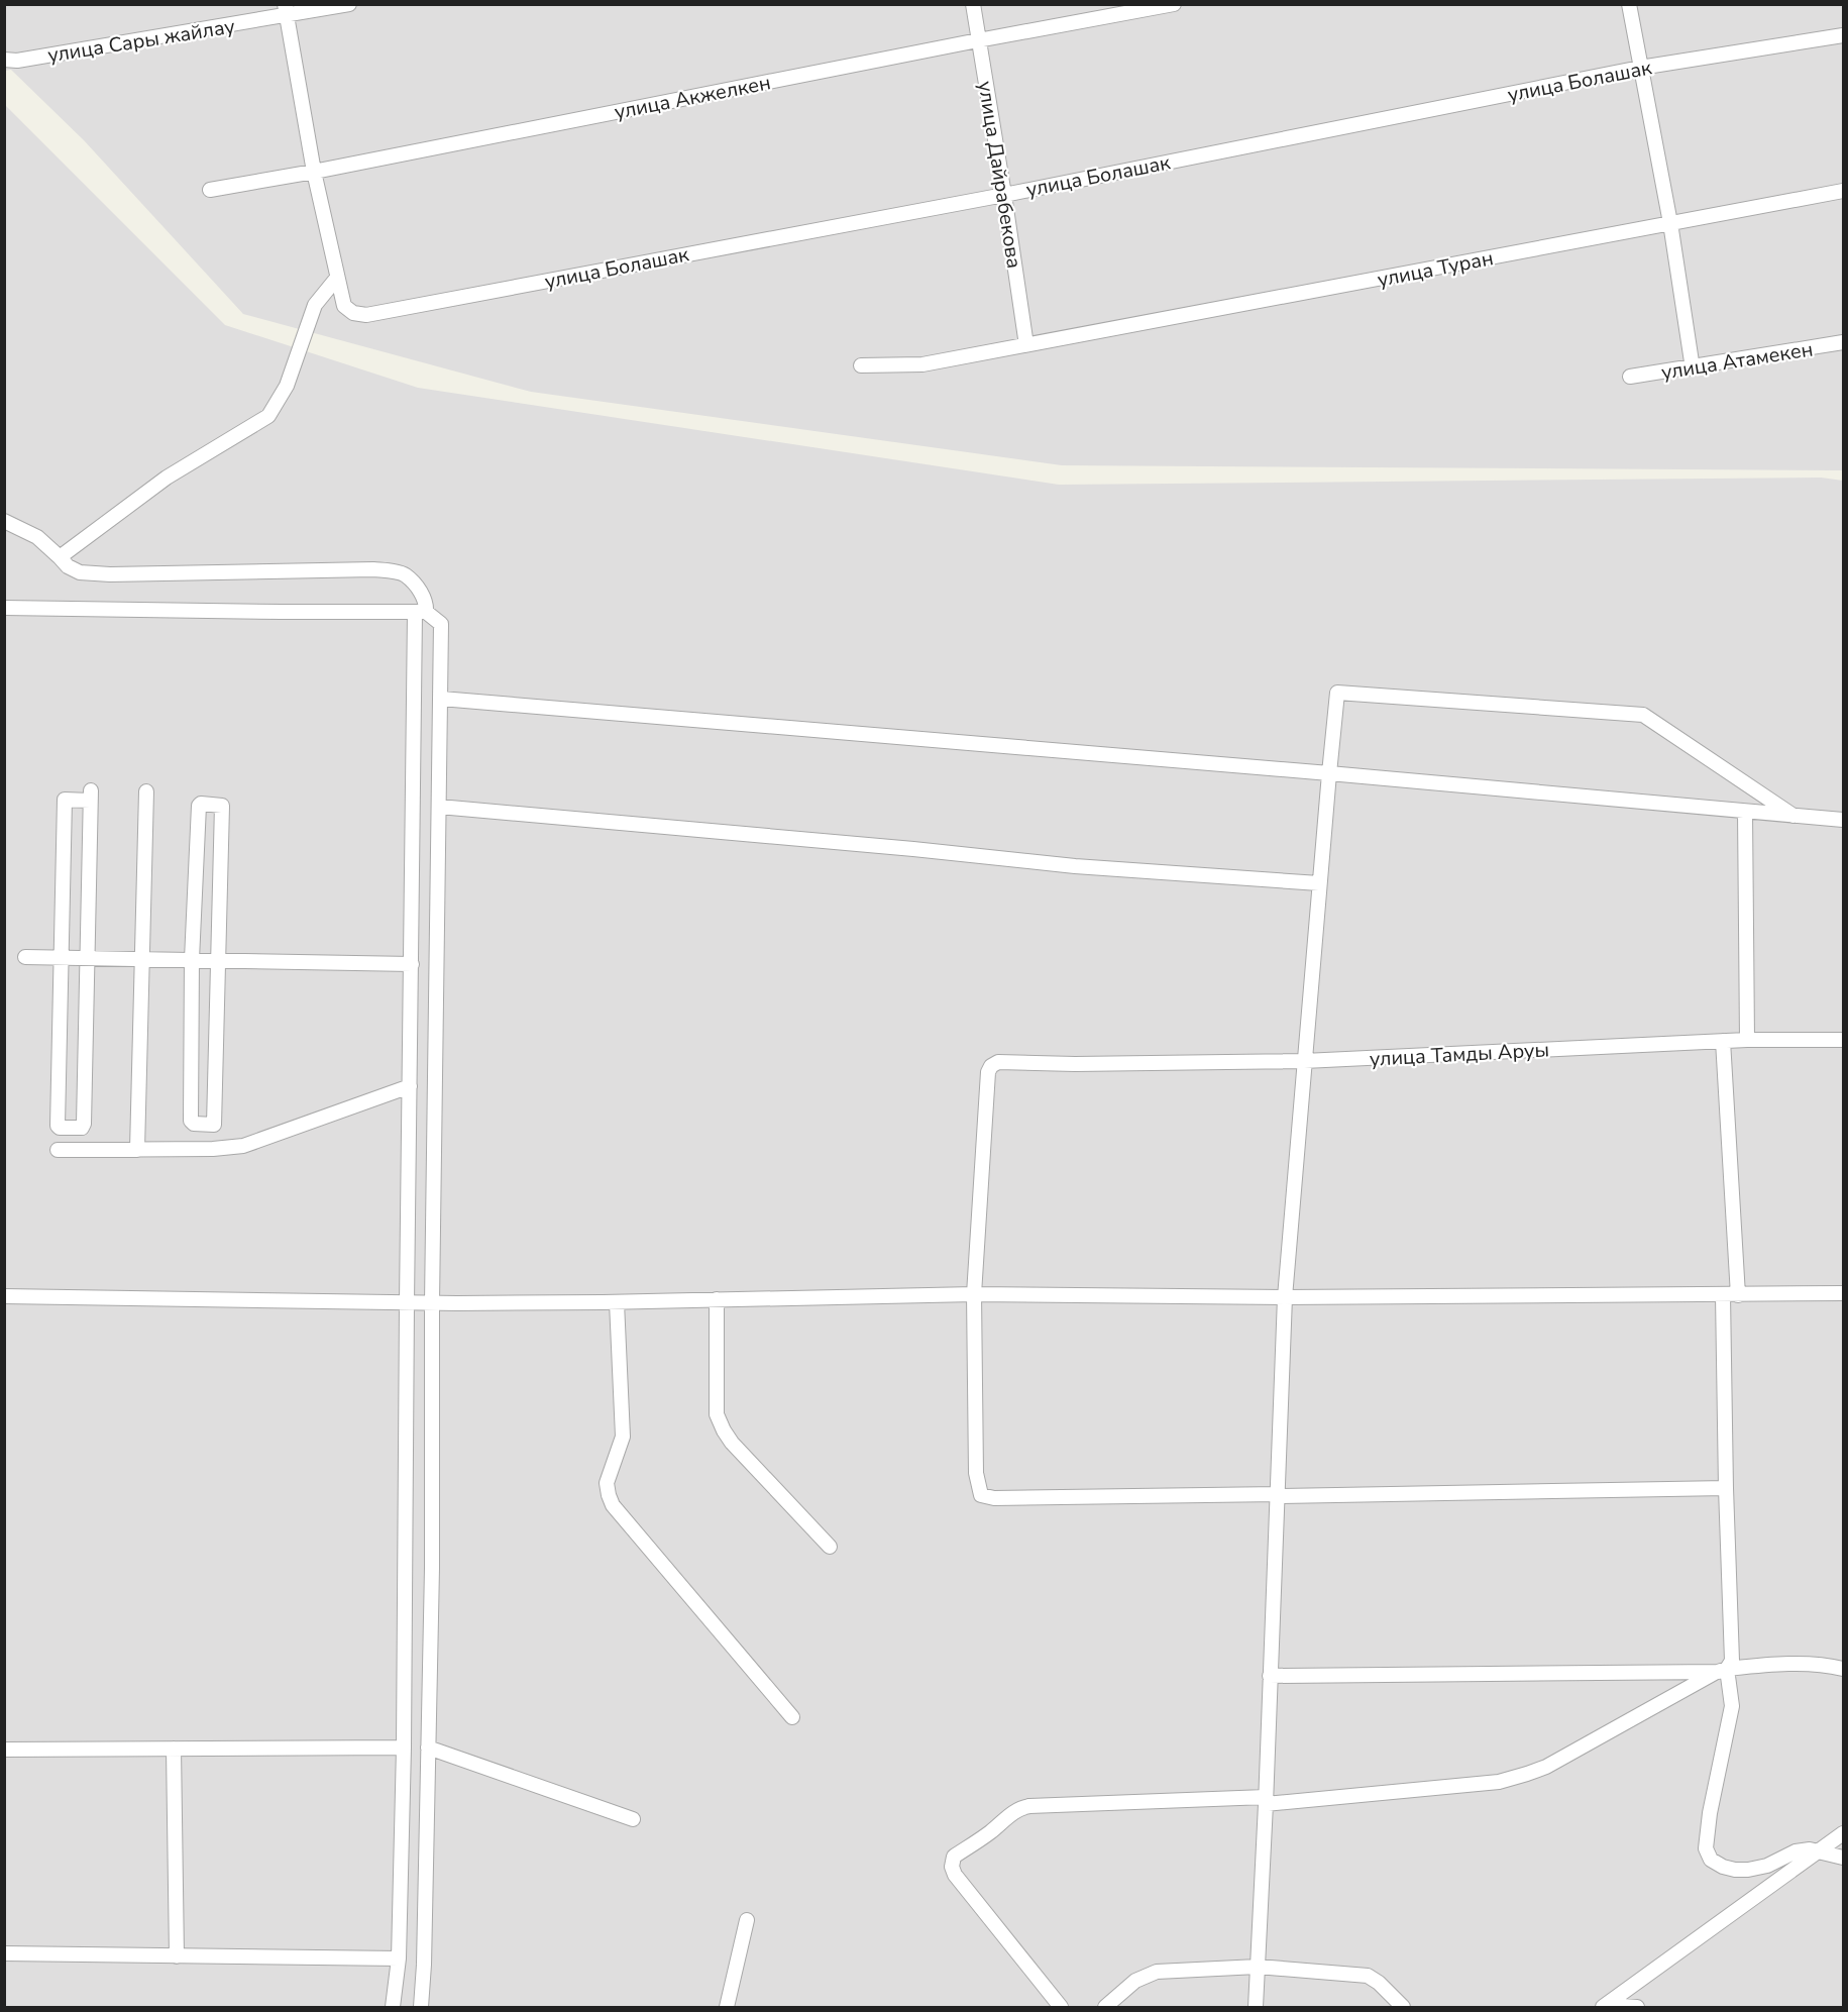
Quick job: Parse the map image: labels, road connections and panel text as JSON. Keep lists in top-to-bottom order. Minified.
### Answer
{"streets":{"street":["улица Сары жайлау","улица Болашак","улица Акжелкен","улица Дайрабекова","улица Туран","улица Атамекен","улица Тамды Аруы"]},"crossings":[["улица Болашак","улица Дайрабекова"],["улица Акжелкен","улица Дайрабекова"],["улица Дайрабекова","улица Туран"]]}
